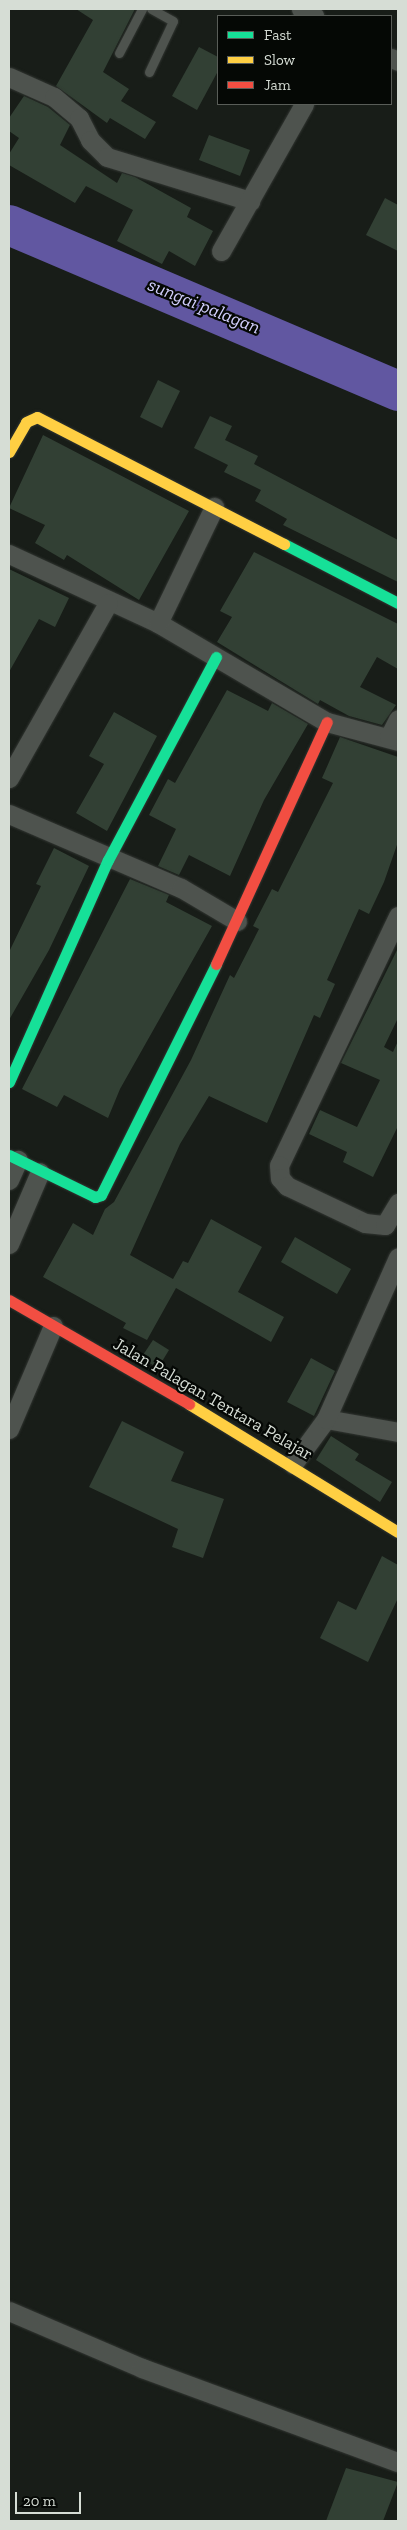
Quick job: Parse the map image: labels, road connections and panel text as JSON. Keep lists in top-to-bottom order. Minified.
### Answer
{"streets":{"street":["Jalan Palagan Tentara Pelajar"]},"water":["sungai palagan"],"legend":["Fast","Slow","Jam"],"scale_bar":"20 m"}
